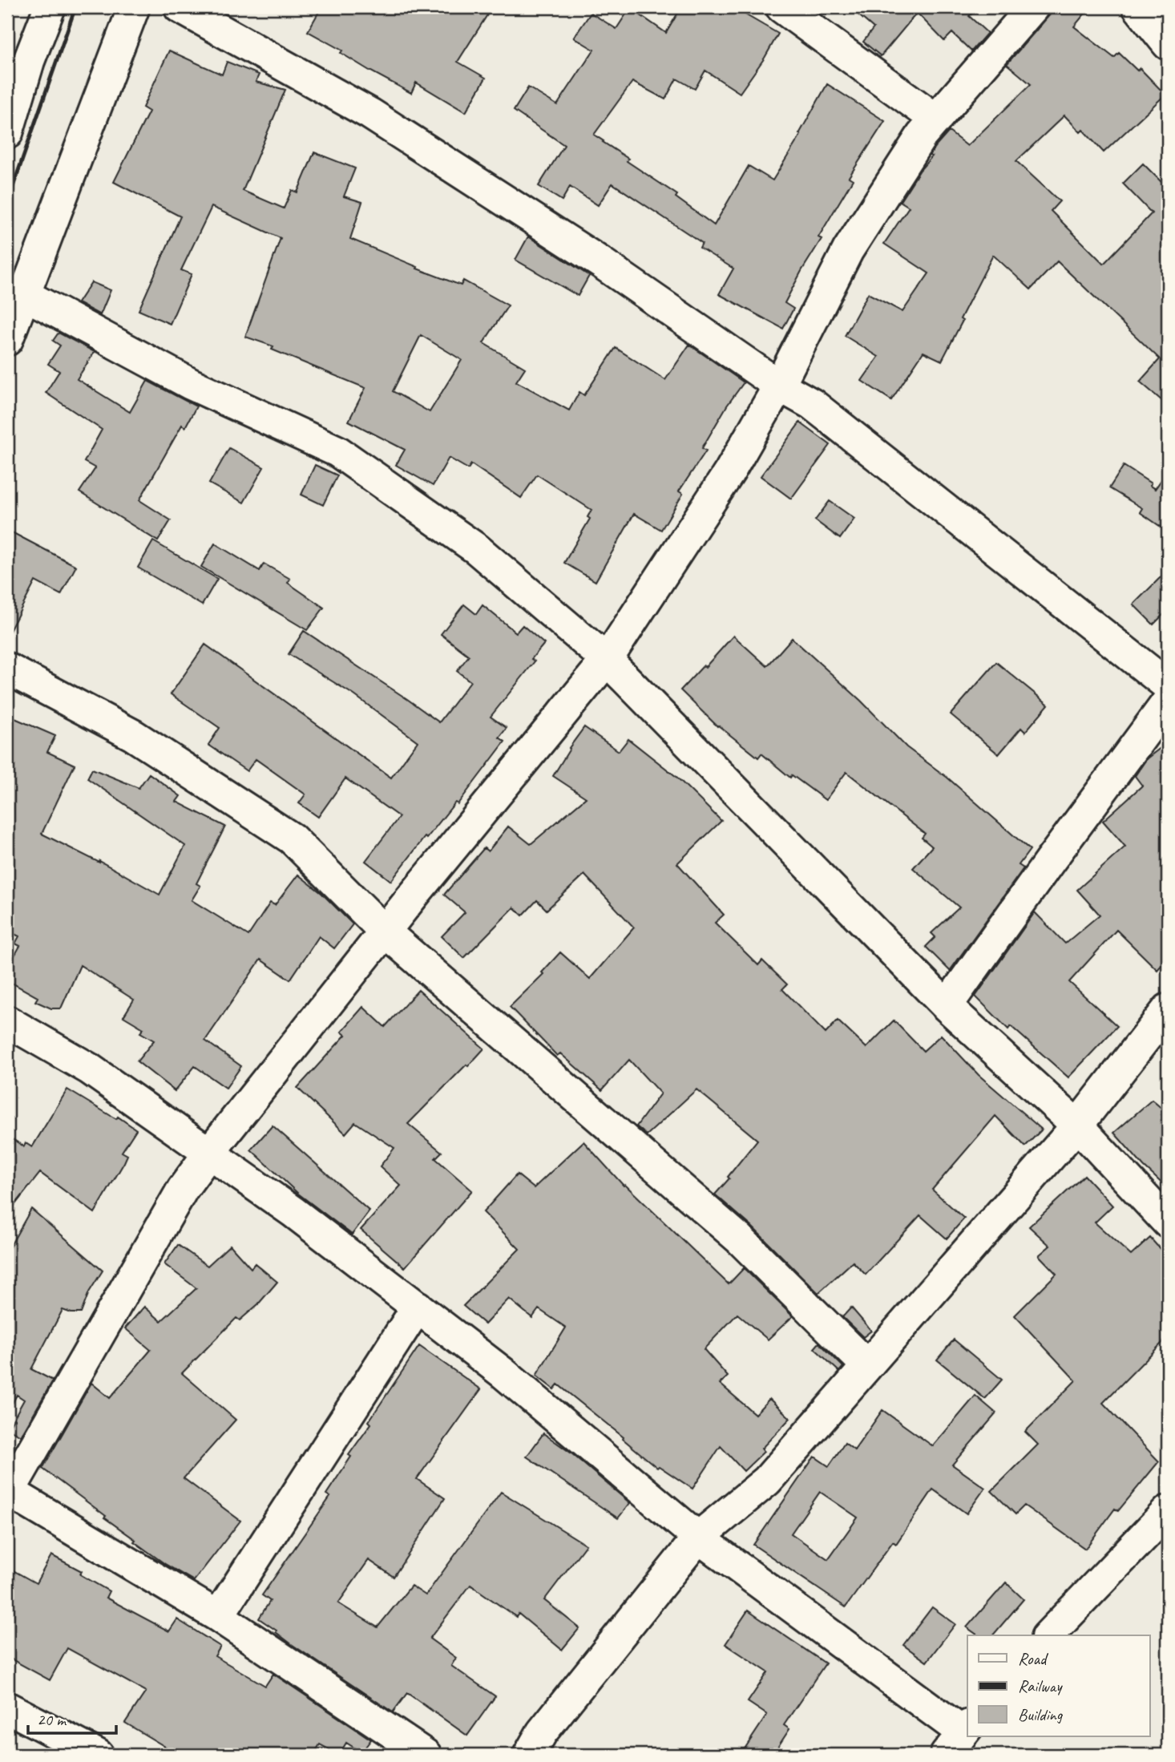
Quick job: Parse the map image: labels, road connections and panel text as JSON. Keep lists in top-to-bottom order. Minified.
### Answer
{"legend":["Road","Railway","Building"],"scale_bar":"20 m"}
